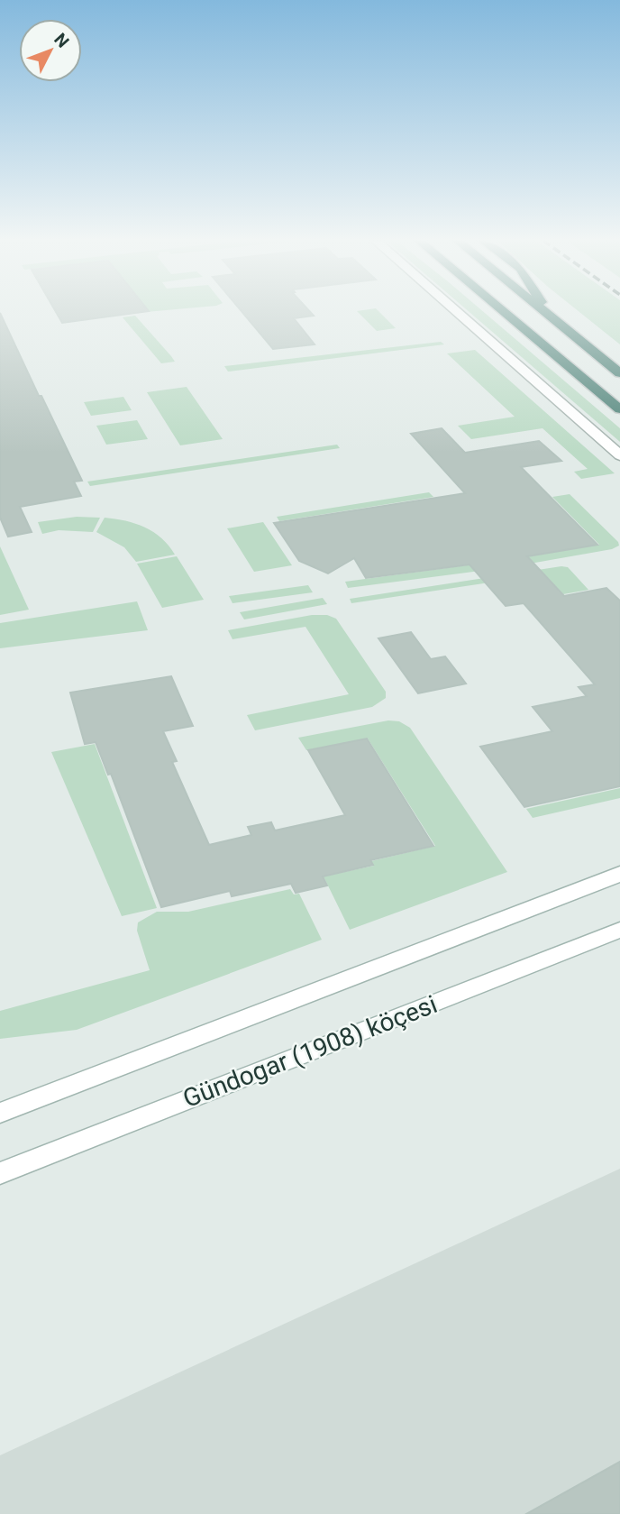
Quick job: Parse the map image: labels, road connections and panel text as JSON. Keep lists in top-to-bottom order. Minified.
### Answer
{"streets":{"main road":["Gündogar (1908) köçesi"]},"north":"top right"}
